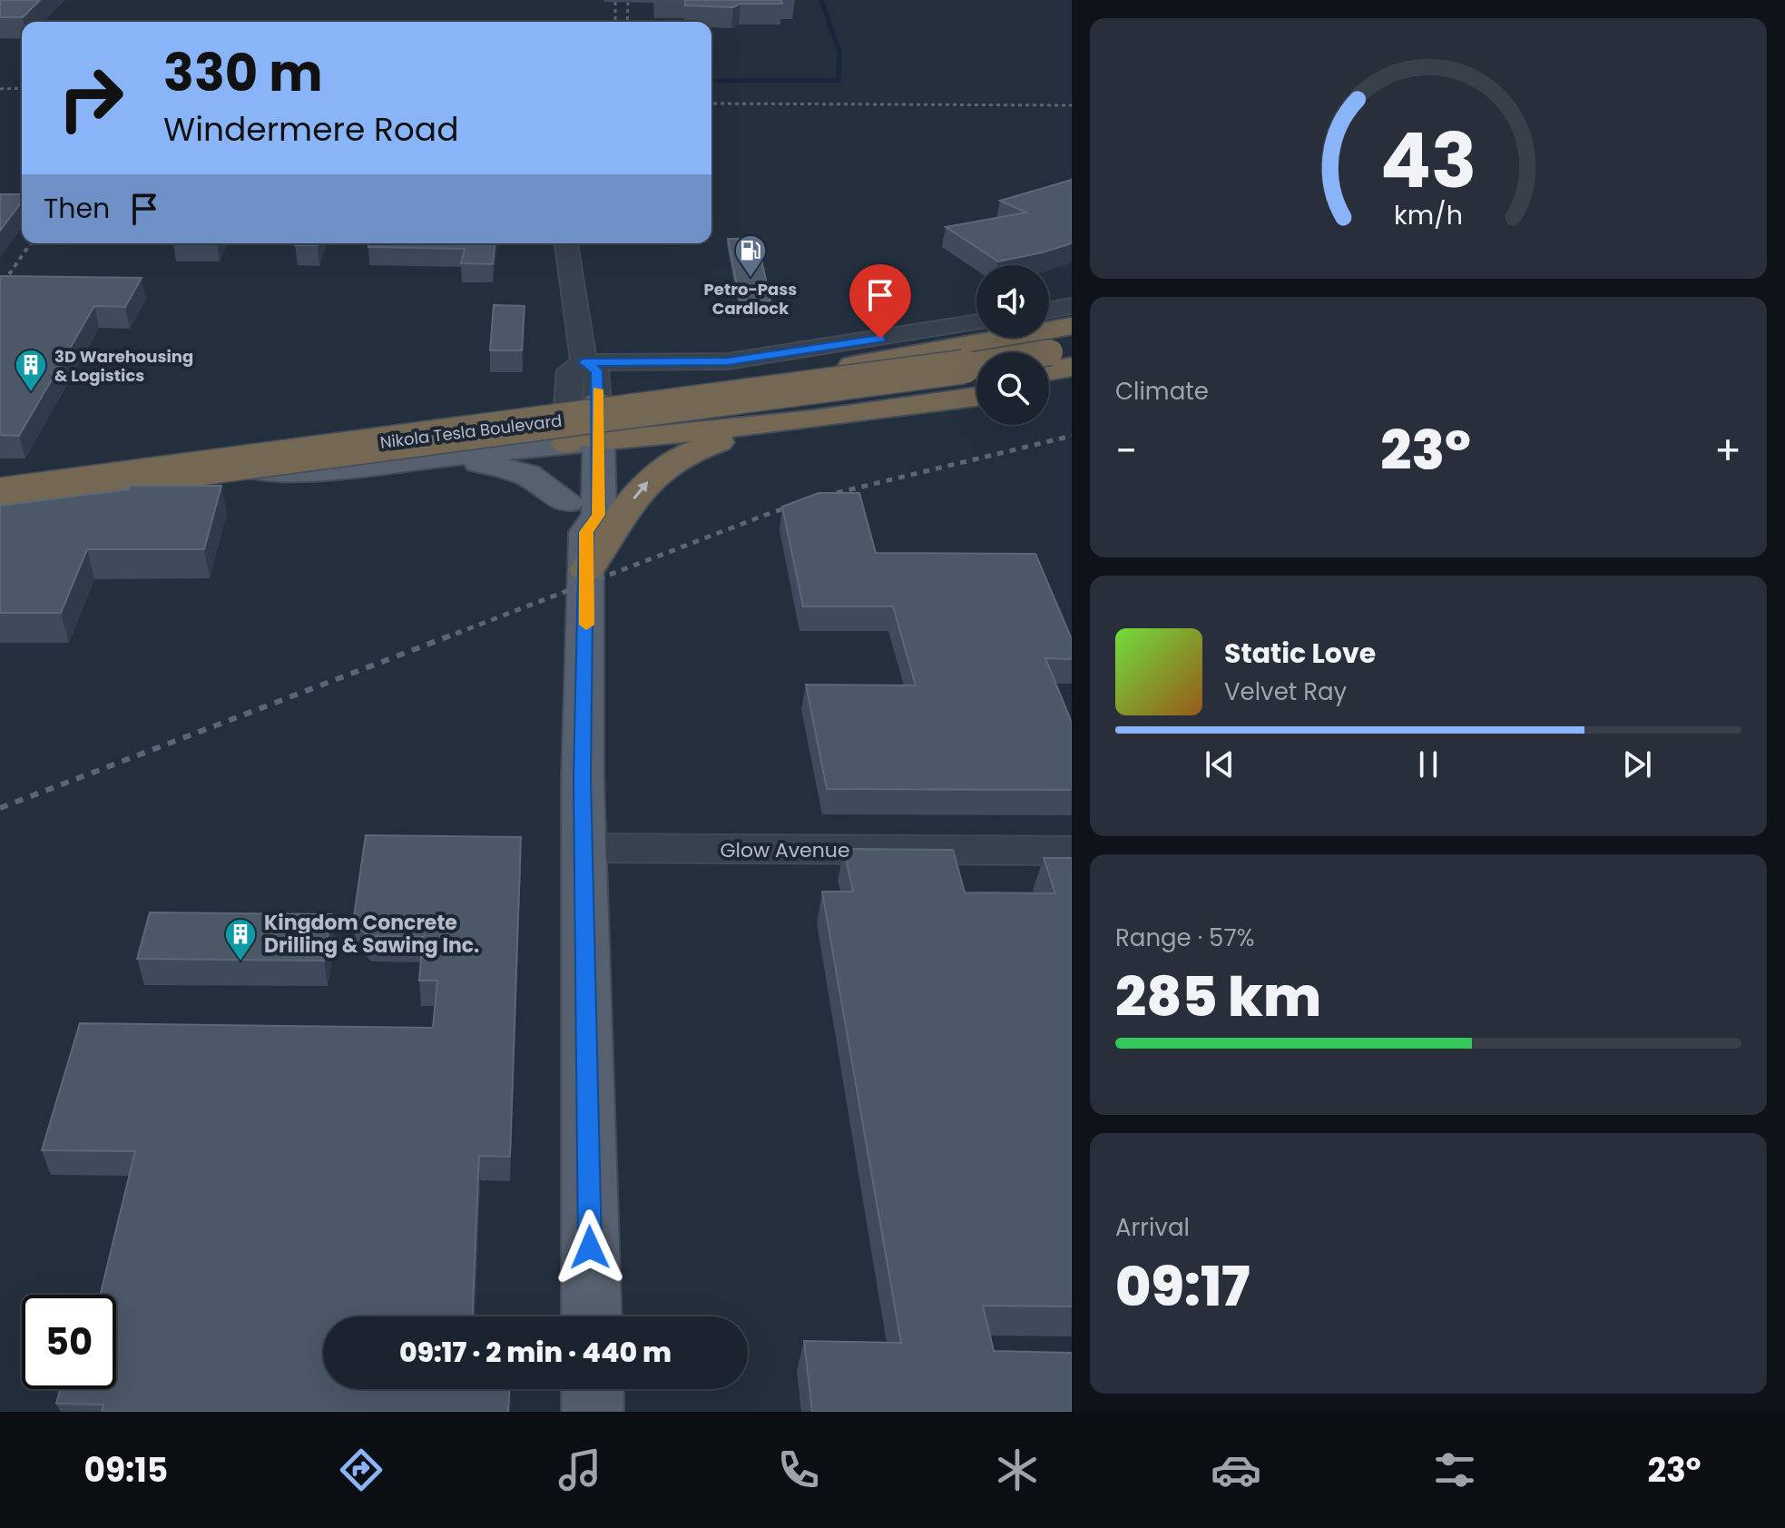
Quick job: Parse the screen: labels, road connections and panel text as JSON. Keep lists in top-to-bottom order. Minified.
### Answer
{"streets":{"highway":["Nikola Tesla Boulevard"],"street":["Glow Avenue"]},"places":{"fuel station":["Petro-Pass Cardlock"],"building":["3D Warehousing & Logistics","Kingdom Concrete Drilling & Sawing Inc."]},"page":{"turn":["330 m","Windermere Road"],"then":"Then","tile":["Climate",["Range · 57%","285 km"],["Arrival","09:17"]],"heat":["−","23°","+"],"song":["Static Love","Velvet Ray"],"limit":"50","trip":"09:17 · 2 min · 440 m","tabs":["09:15","23°"],"gauge":["43","km/h"]}}
